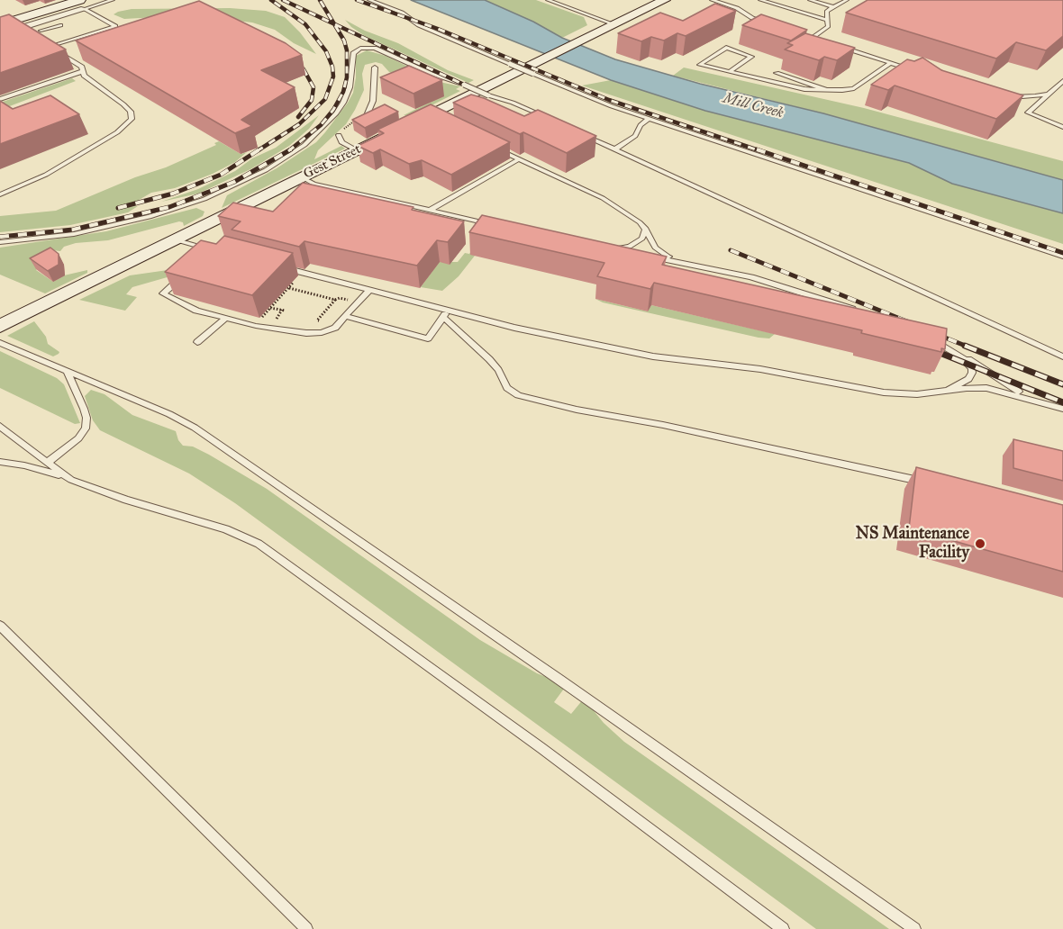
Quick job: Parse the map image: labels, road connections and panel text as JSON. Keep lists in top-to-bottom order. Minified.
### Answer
{"streets":{"street":["Gest Street"]},"water":["Mill Creek"],"places":["NS Maintenance Facility"]}
